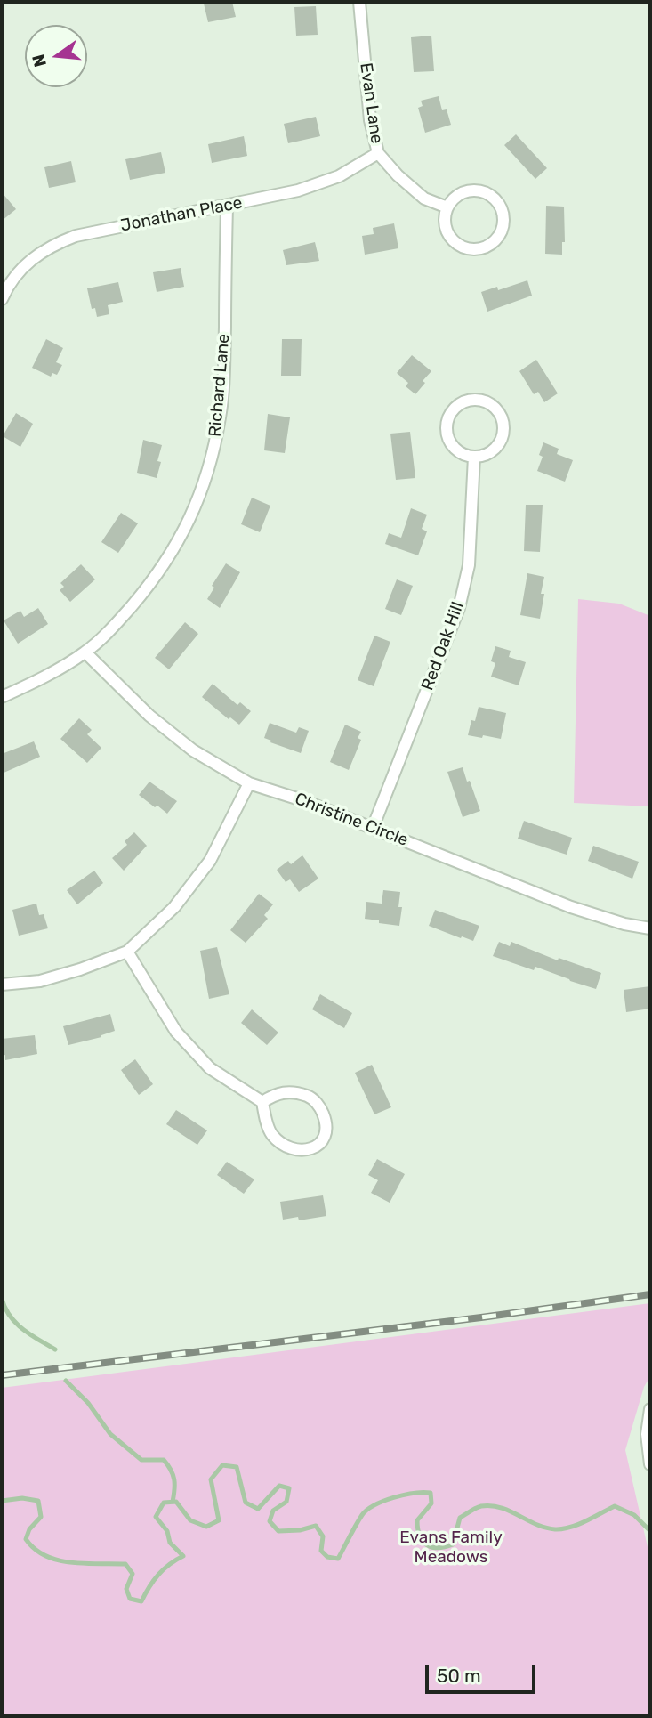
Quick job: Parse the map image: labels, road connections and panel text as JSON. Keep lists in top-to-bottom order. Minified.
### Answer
{"streets":{"street":["Evan Lane","Jonathan Place","Richard Lane","Red Oak Hill","Christine Circle"]},"crossings":[["Evan Lane","Jonathan Place"],["Jonathan Place","Richard Lane"],["Richard Lane","Christine Circle"],["Red Oak Hill","Christine Circle"]],"parks":["Evans Family Meadows"],"scale_bar":"50 m","north":"left"}
